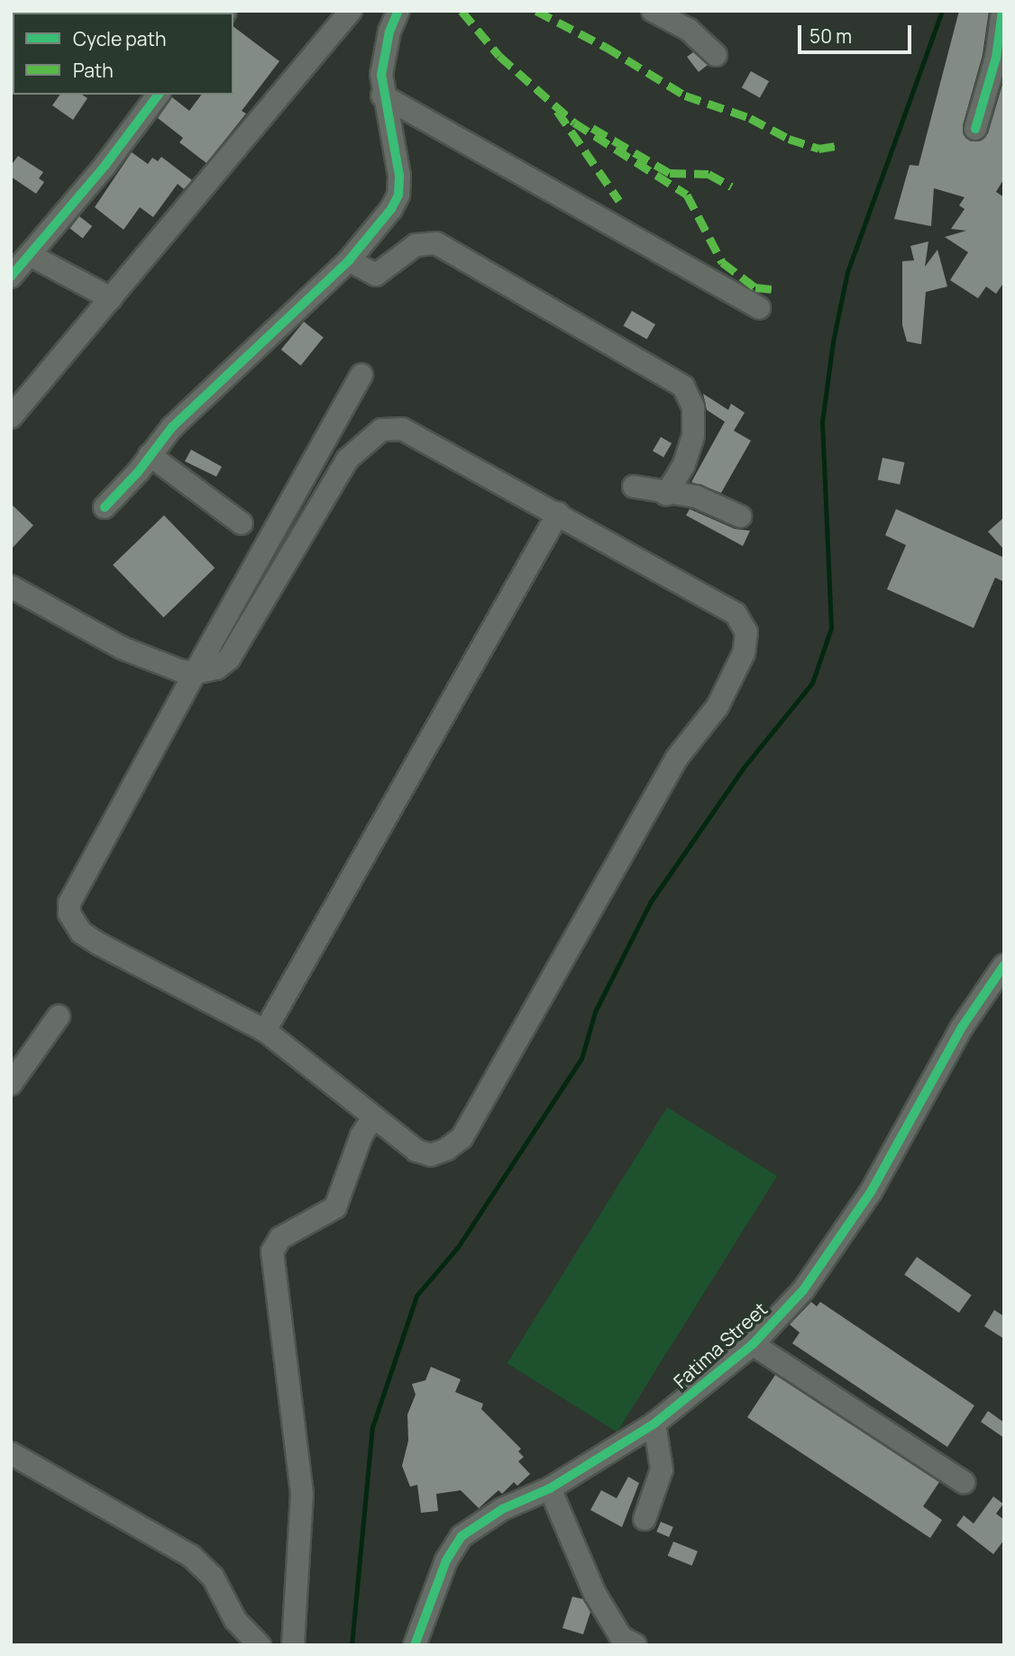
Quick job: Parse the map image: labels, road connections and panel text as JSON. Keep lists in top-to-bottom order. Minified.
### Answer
{"streets":{"street":["Fatima Street"]},"legend":["Cycle path","Path"],"scale_bar":"50 m"}
